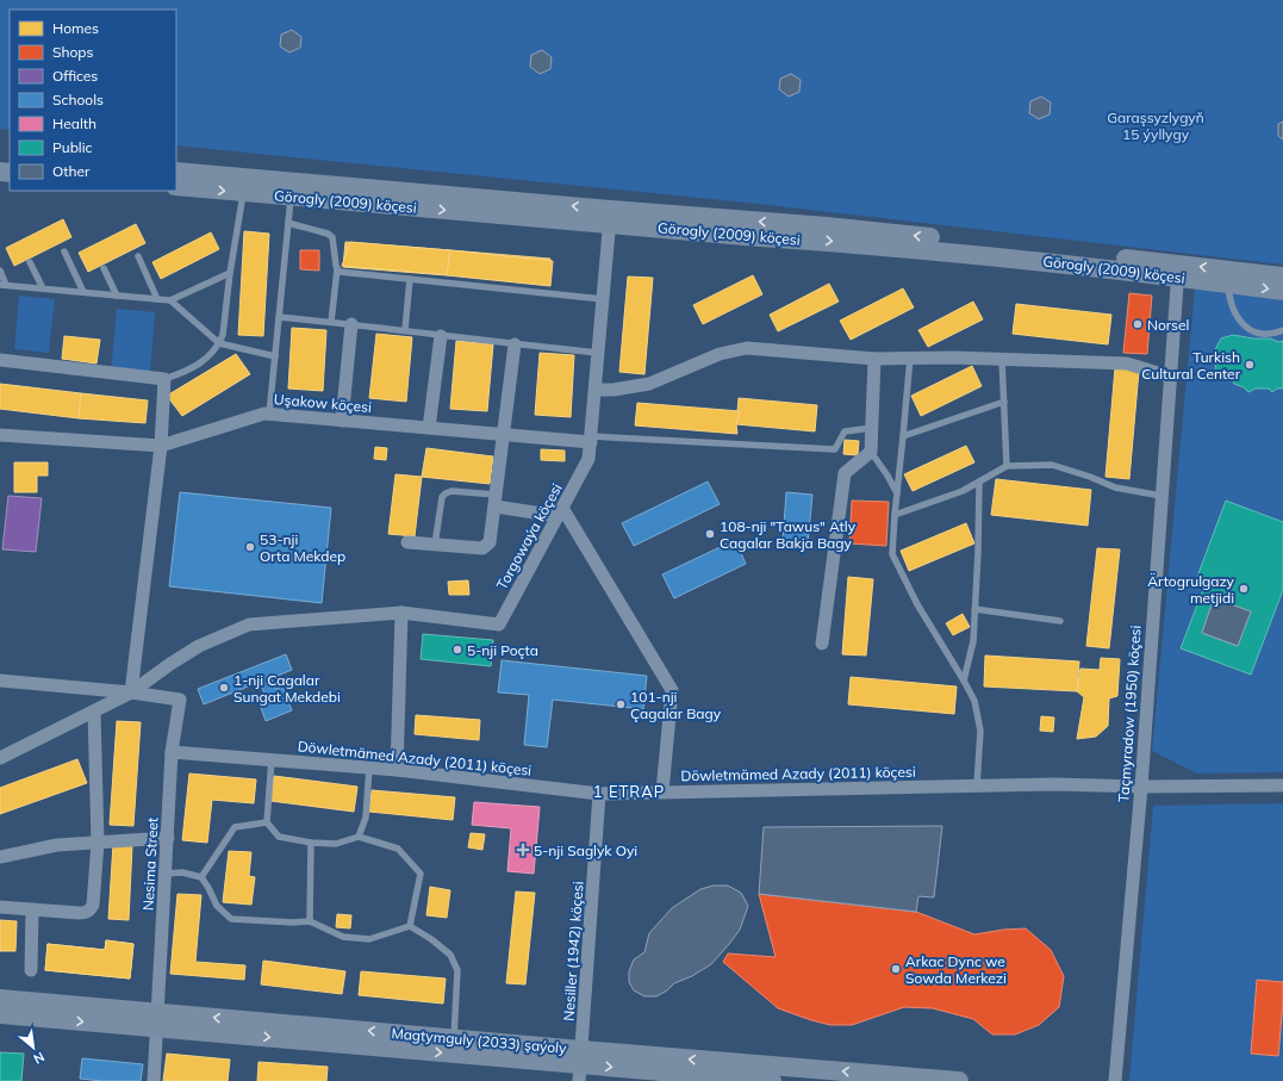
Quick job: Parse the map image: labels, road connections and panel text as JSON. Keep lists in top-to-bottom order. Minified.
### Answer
{"streets":{"main road":["Görogly (2009) köçesi","Magtymguly (2033) şaýoly"],"street":["Uşakow köçesi","Torgowaýa köçesi","Taçmyradow (1950) köçesi","Döwletmämed Azady (2011) köçesi","Nesima Street","Nesiller (1942) köçesi"]},"crossings":[["Görogly (2009) köçesi","Torgowaýa köçesi"],["Görogly (2009) köçesi","Taçmyradow (1950) köçesi"],["Uşakow köçesi","Torgowaýa köçesi"],["Taçmyradow (1950) köçesi","Döwletmämed Azady (2011) köçesi"],["Döwletmämed Azady (2011) köçesi","Nesima Street"],["Döwletmämed Azady (2011) köçesi","Nesiller (1942) köçesi"],["Nesima Street","Magtymguly (2033) şaýoly"],["Nesiller (1942) köçesi","Magtymguly (2033) şaýoly"]],"districts":["1 ETRAP"],"parks":["Garaşsyzlygyň 15 ýyllygy"],"places":{"other":["Norsel","Turkish Cultural Center","108-nji \"Tawus\" Atly Cagalar Bakja Bagy","53-nji Orta Mekdep","Ärtogrulgazy metjidi","5-nji Poçta","1-nji Cagalar Sungat Mekdebi","101-nji Çagalar Bagy","Arkac Dync we Sowda Merkezi"],"health":["5-nji Saglyk Oyi"]},"legend":["Homes","Shops","Offices","Schools","Health","Public","Other"],"north":"bottom right"}
